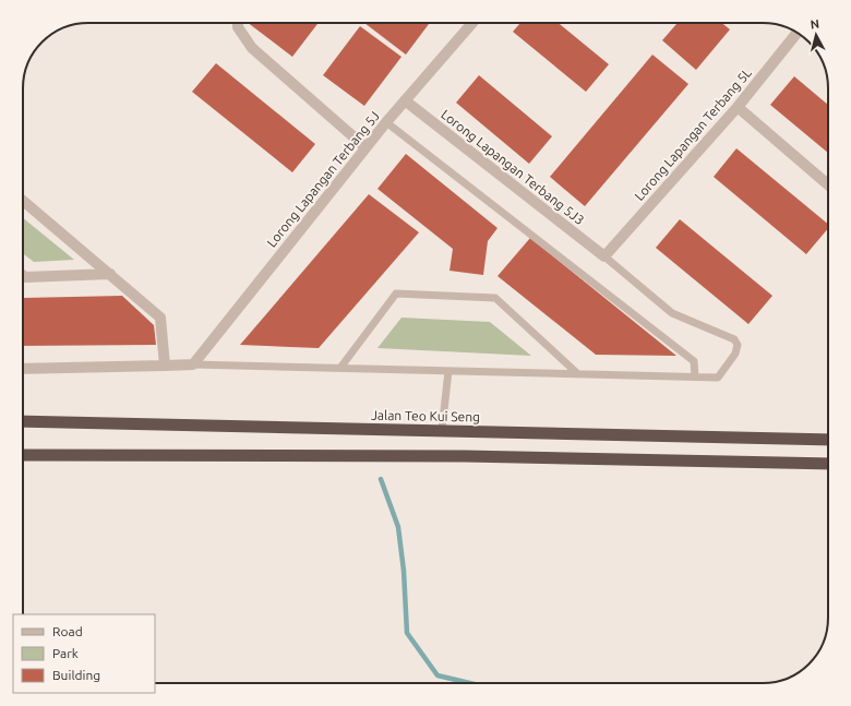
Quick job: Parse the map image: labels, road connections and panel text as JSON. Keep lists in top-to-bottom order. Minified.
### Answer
{"streets":{"highway":["Jalan Teo Kui Seng"],"street":["Lorong Lapangan Terbang 5L","Lorong Lapangan Terbang 5J3","Lorong Lapangan Terbang 5J"]},"crossings":[["Lorong Lapangan Terbang 5L","Lorong Lapangan Terbang 5J3"],["Lorong Lapangan Terbang 5J3","Lorong Lapangan Terbang 5J"]],"legend":["Road","Park","Building"],"north":"top"}
